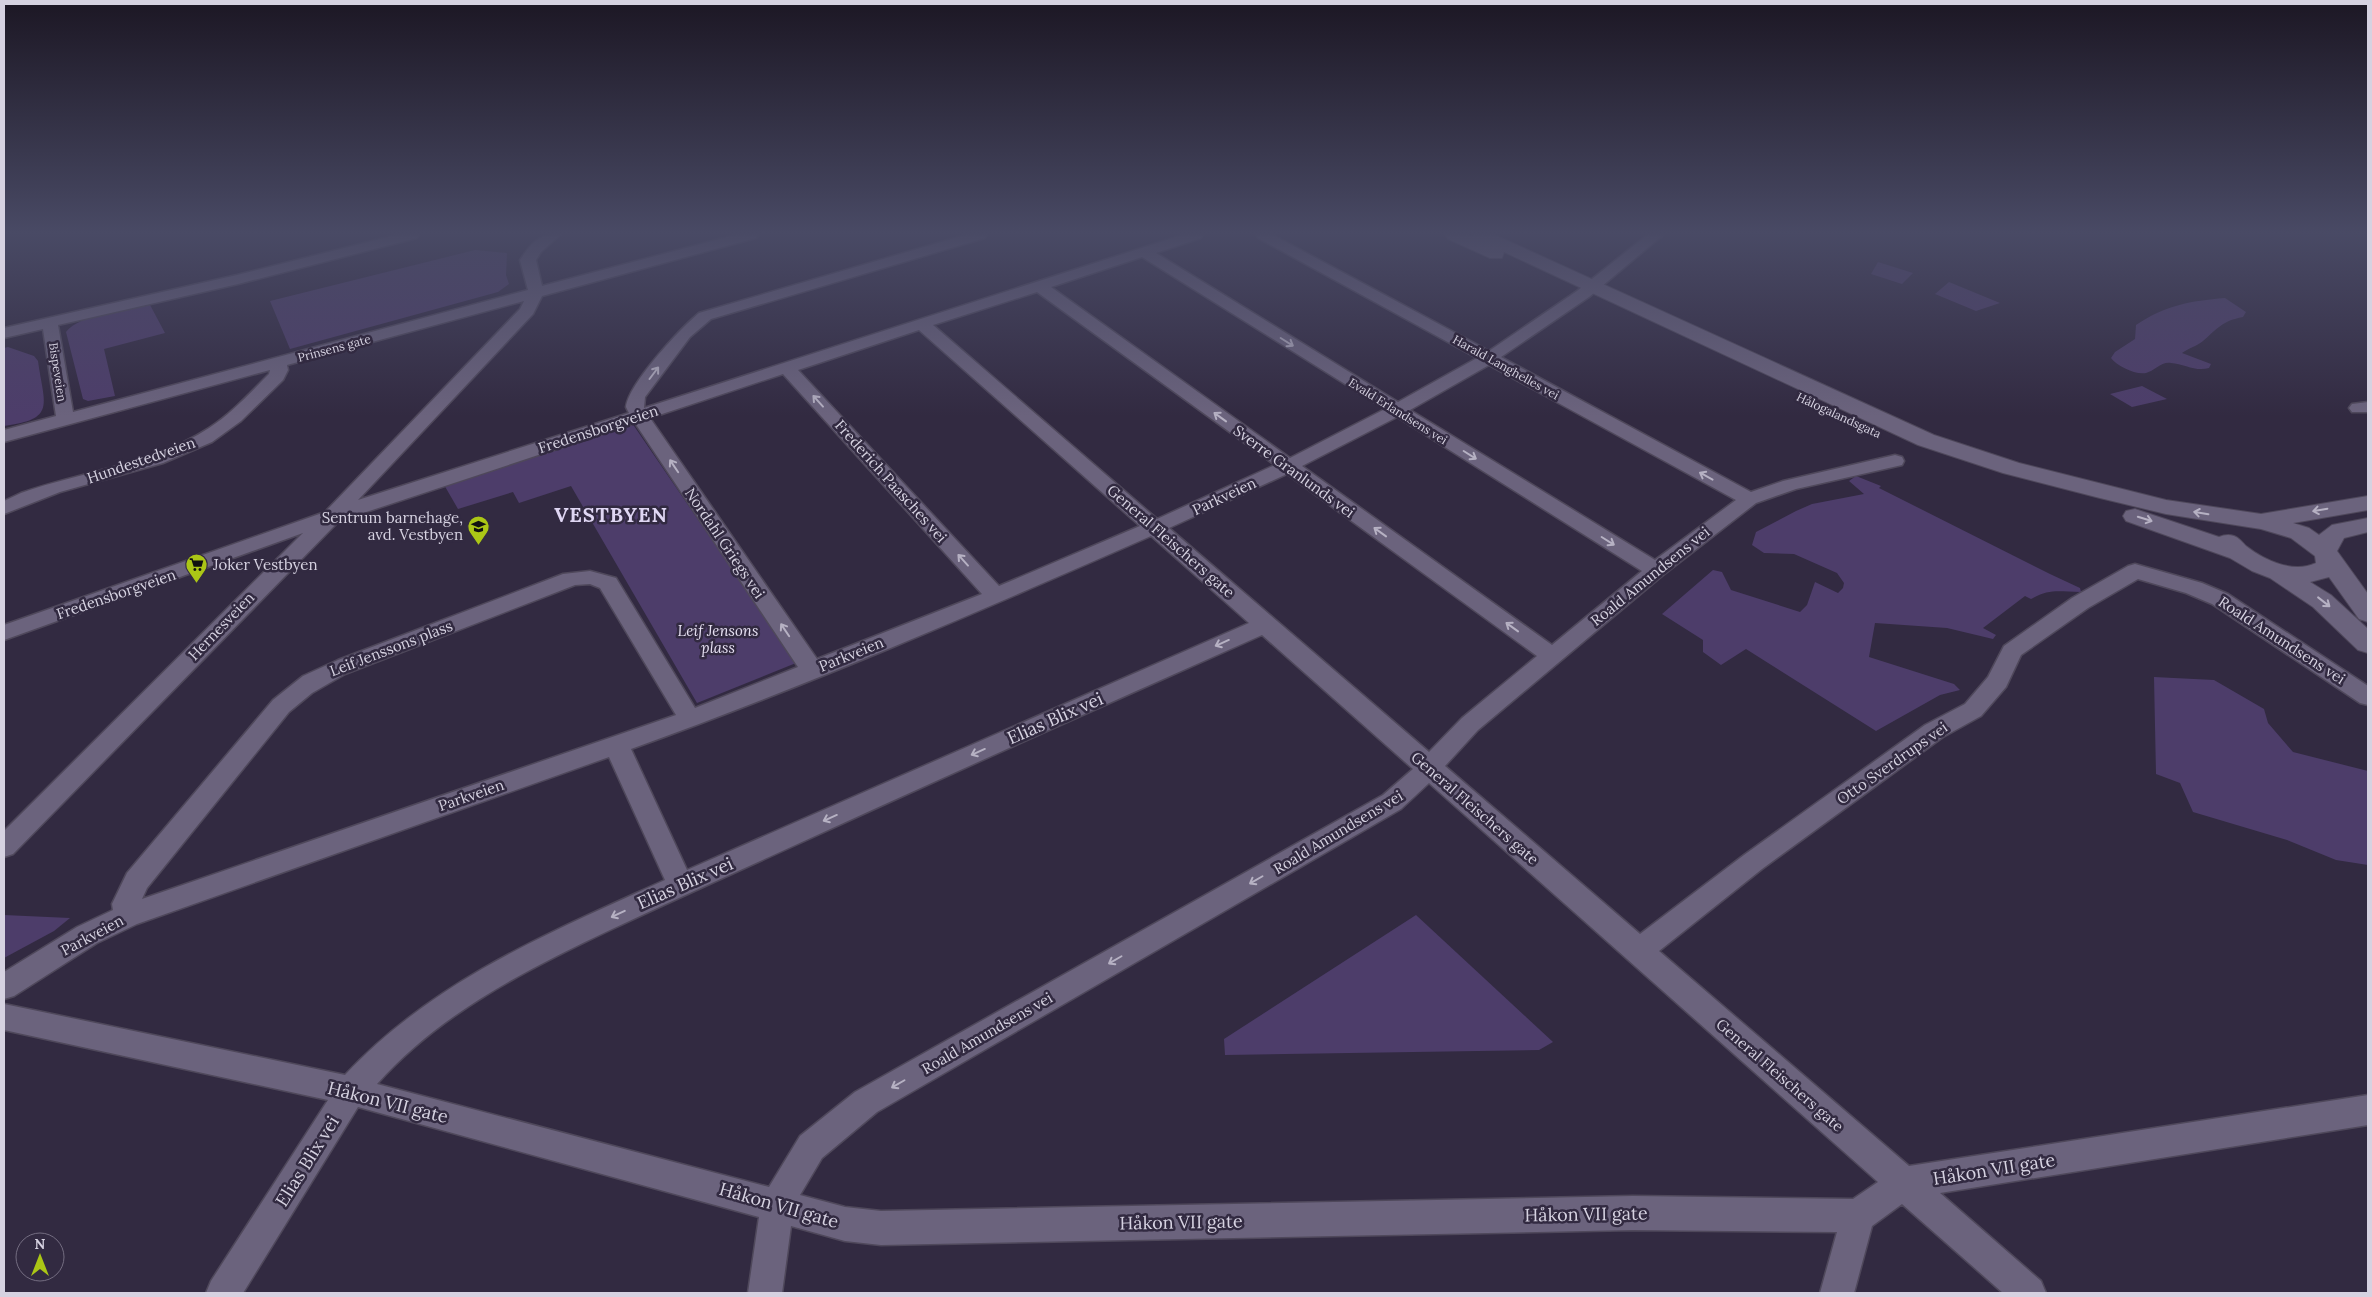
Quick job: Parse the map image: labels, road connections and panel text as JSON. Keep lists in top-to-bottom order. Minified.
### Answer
{"streets":{"street":["Prinsens gate","Harald Langhelles vei","Bispeveien","Evald Erlandsens vei","Hålogalandsgata","Fredensborgveien","Hundestedveien","Sverre Granlunds vei","Frederich Paasches vei","Parkveien","General Fleischers gate","Nordahl Griegs vei","Roald Amundsens vei","Hernesveien","Leif Jenssons plass","Elias Blix vei","Otto Sverdrups vei","Håkon VII gate"]},"crossings":[["Prinsens gate","Bispeveien"],["Prinsens gate","Hundestedveien"],["Harald Langhelles vei","Parkveien"],["Harald Langhelles vei","Roald Amundsens vei"],["Evald Erlandsens vei","Parkveien"],["Evald Erlandsens vei","Roald Amundsens vei"],["Fredensborgveien","Frederich Paasches vei"],["Fredensborgveien","General Fleischers gate"],["Fredensborgveien","Nordahl Griegs vei"],["Fredensborgveien","Hernesveien"],["Sverre Granlunds vei","Parkveien"],["Sverre Granlunds vei","Roald Amundsens vei"],["Frederich Paasches vei","Parkveien"],["Parkveien","General Fleischers gate"],["Parkveien","Nordahl Griegs vei"],["Parkveien","Leif Jenssons plass"],["General Fleischers gate","Roald Amundsens vei"],["General Fleischers gate","Elias Blix vei"],["General Fleischers gate","Otto Sverdrups vei"],["General Fleischers gate","Håkon VII gate"],["Roald Amundsens vei","Otto Sverdrups vei"],["Roald Amundsens vei","Håkon VII gate"],["Elias Blix vei","Håkon VII gate"]],"one_way":["Harald Langhelles vei","Evald Erlandsens vei","Sverre Granlunds vei","Frederich Paasches vei","Nordahl Griegs vei","Roald Amundsens vei","Elias Blix vei"],"districts":["VESTBYEN"],"parks":["Leif Jensons plass"],"places":{"school or university":["Sentrum barnehage, avd. Vestbyen"],"supermarket":["Joker Vestbyen"]},"north":"top"}
